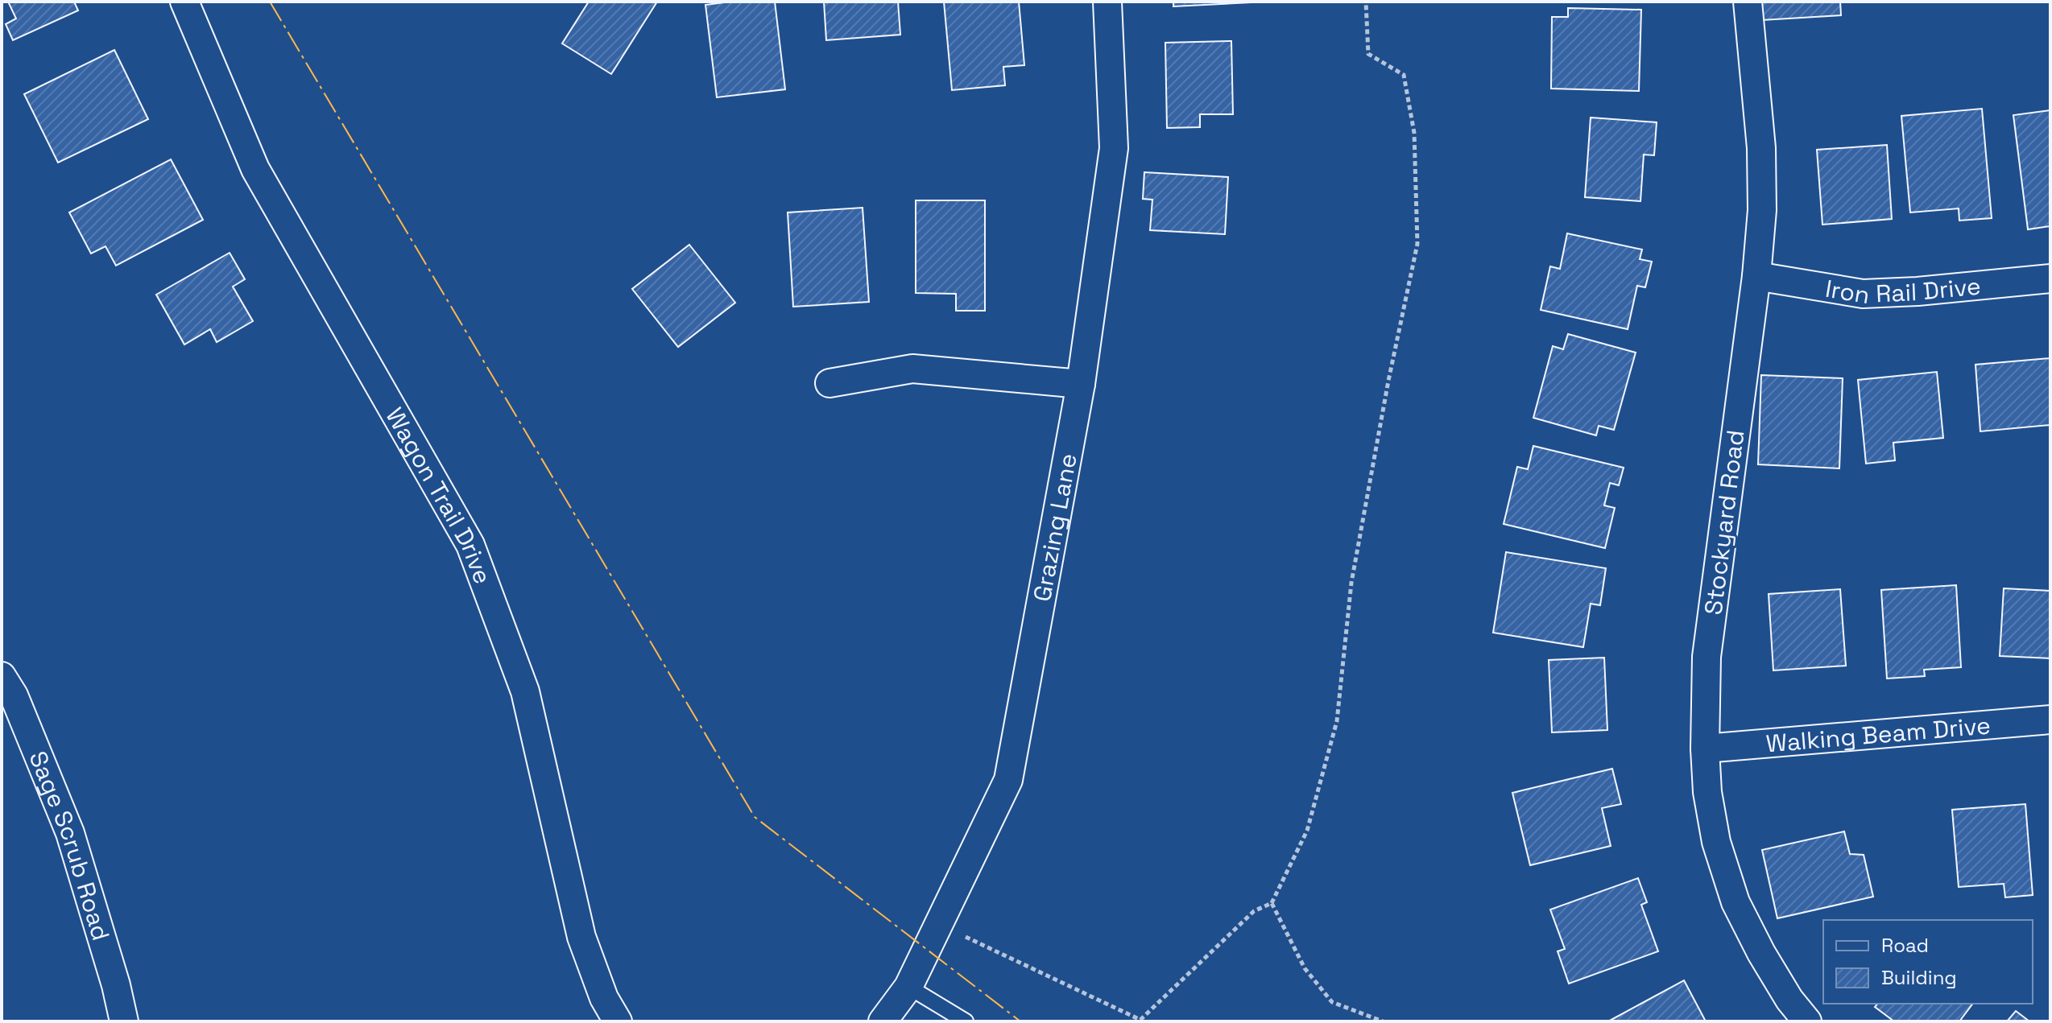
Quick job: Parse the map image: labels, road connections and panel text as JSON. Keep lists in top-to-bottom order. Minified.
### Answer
{"streets":{"street":["Iron Rail Drive","Wagon Trail Drive","Stockyard Road","Grazing Lane","Walking Beam Drive","Sage Scrub Road"]},"crossings":[["Iron Rail Drive","Stockyard Road"],["Stockyard Road","Walking Beam Drive"]],"legend":["Road","Building"]}
